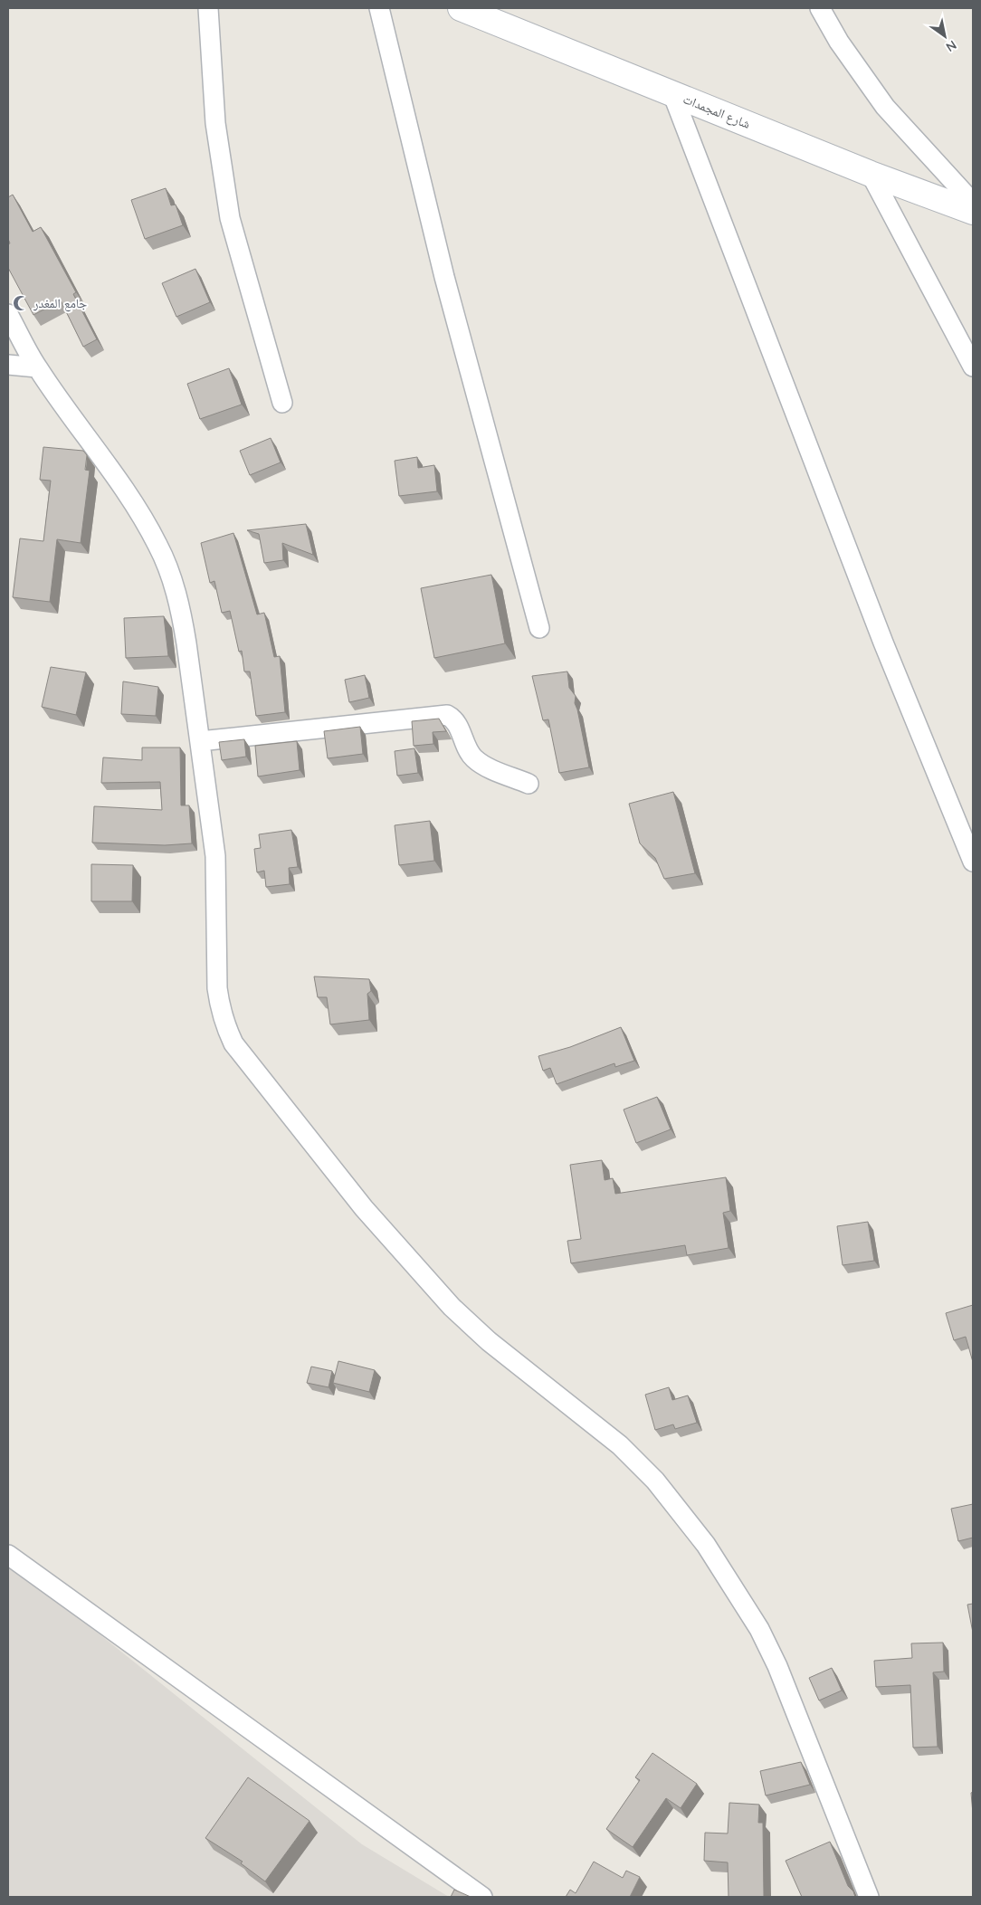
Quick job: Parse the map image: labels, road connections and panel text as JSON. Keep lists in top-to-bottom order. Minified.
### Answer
{"streets":{"main road":["شارع المجمدات"]},"places":{"mosque":["جامع المغدر"]},"north":"bottom right"}
